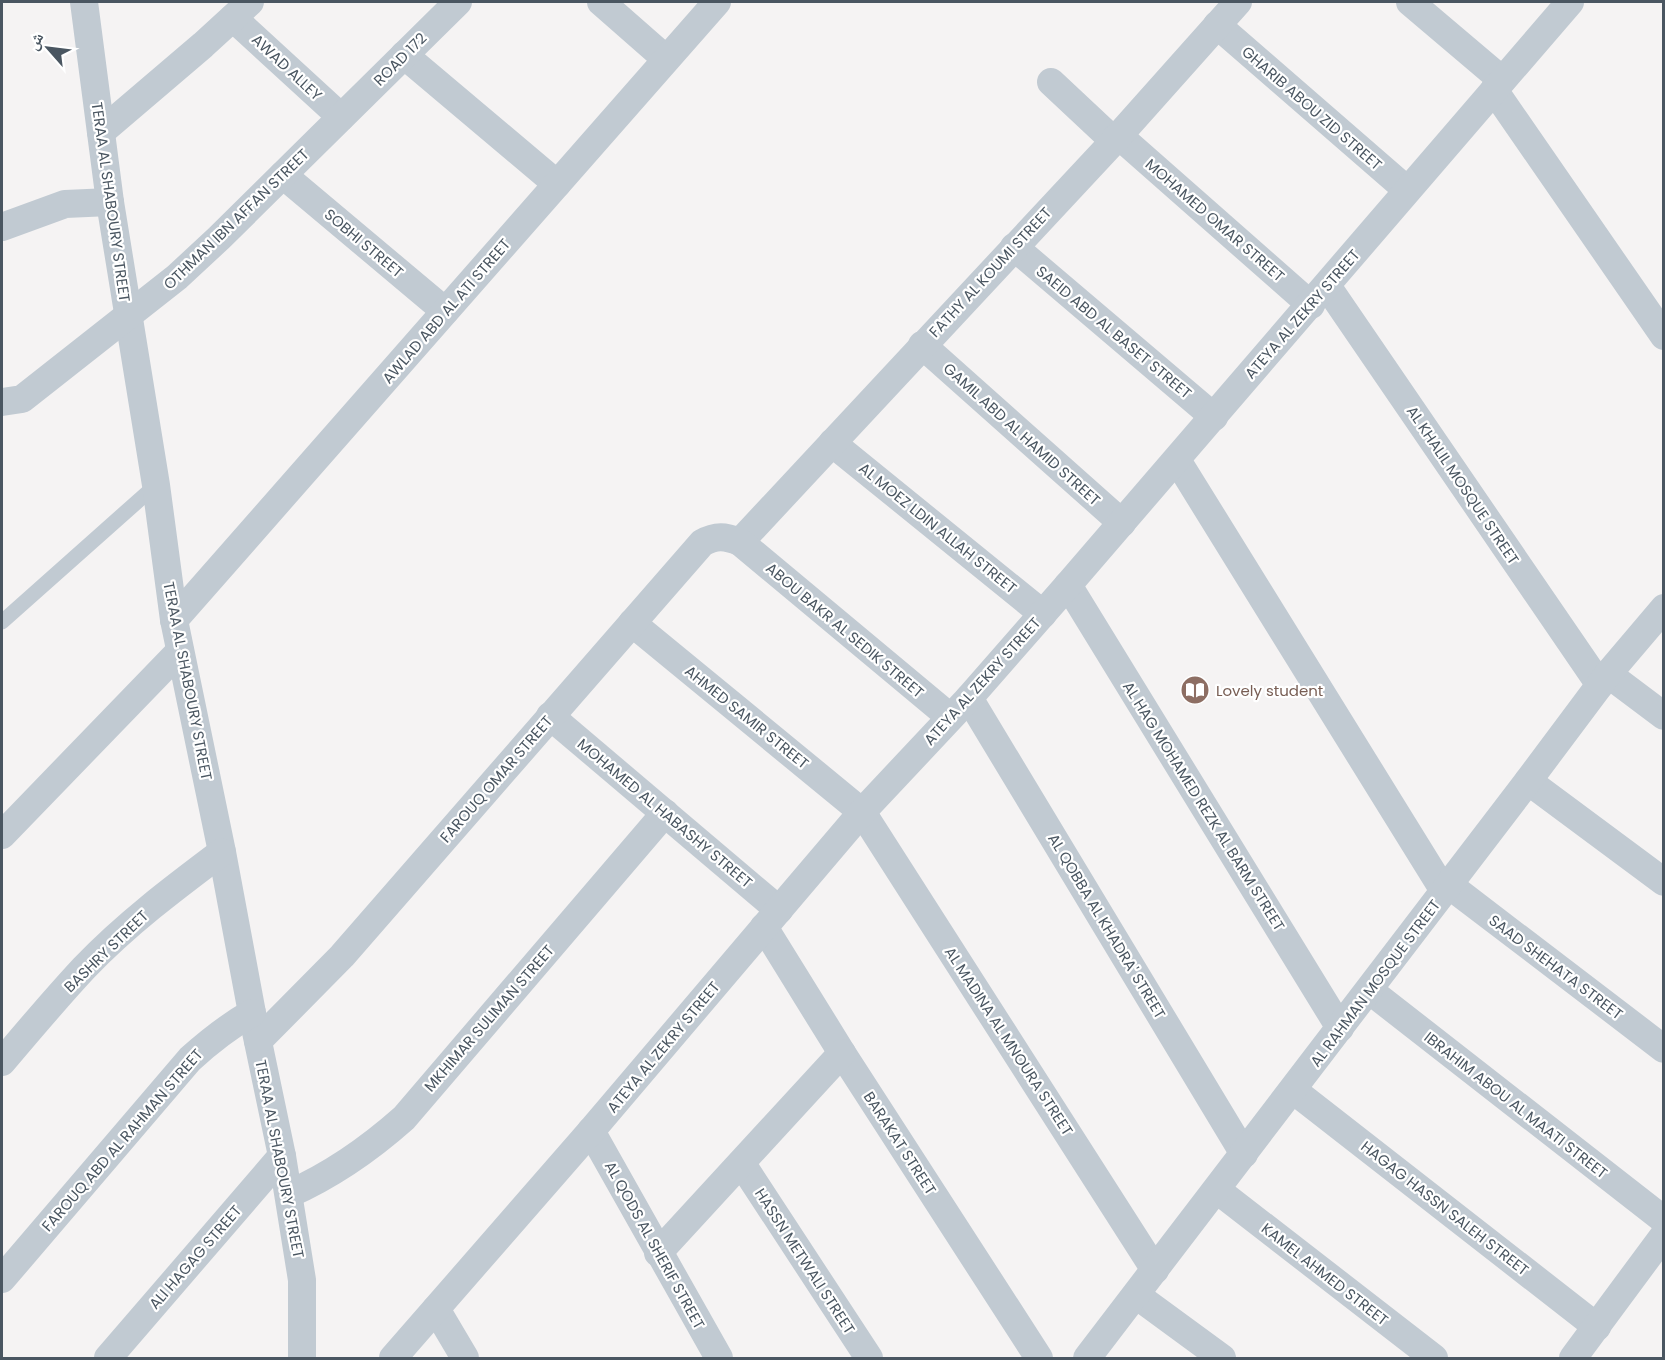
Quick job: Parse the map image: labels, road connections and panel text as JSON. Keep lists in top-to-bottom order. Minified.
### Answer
{"streets":{"street":["ROAD 172","AWAD ALLEY","GHARIB ABOU ZID STREET","TERAA AL SHABOURY STREET","OTHMAN IBN AFFAN STREET","MOHAMED OMAR STREET","SOBHI STREET","FATHY AL KOUMI STREET","AWLAD ABD AL ATI STREET","ATEYA AL ZEKRY STREET","SAEID ABD AL BASET STREET","GAMIL ABD AL HAMID STREET","AL KHALIL MOSQUE STREET","AL MOEZ LDIN ALLAH STREET","ABOU BAKR AL SEDIK STREET","AHMED SAMIR STREET","FAROUQ OMAR STREET","AL HAG MOHAMED REZK AL BARM STREET","MOHAMED AL HABASHY STREET","AL QOBBA AL KHADRA' STREET","BASHRY STREET","SAAD SHEHATA STREET","AL RAHMAN MOSQUE STREET","MKHIMAR SULIMAN STREET","AL MADINA AL MNOURA STREET","IBRAHIM ABOU AL MAATI STREET","FAROUQ ABD AL RAHMAN STREET","BARAKAT STREET","HAGAG HASSN SALEH STREET","AL QODS AL SHERIF STREET","ALI HAGAG STREET","HASSN METWALI STREET","KAMEL AHMED STREET"]},"crossings":[["ROAD 172","AWAD ALLEY"],["ROAD 172","OTHMAN IBN AFFAN STREET"],["AWAD ALLEY","OTHMAN IBN AFFAN STREET"],["GHARIB ABOU ZID STREET","FATHY AL KOUMI STREET"],["GHARIB ABOU ZID STREET","ATEYA AL ZEKRY STREET"],["TERAA AL SHABOURY STREET","OTHMAN IBN AFFAN STREET"],["TERAA AL SHABOURY STREET","AWLAD ABD AL ATI STREET"],["TERAA AL SHABOURY STREET","FAROUQ OMAR STREET"],["TERAA AL SHABOURY STREET","BASHRY STREET"],["TERAA AL SHABOURY STREET","MKHIMAR SULIMAN STREET"],["TERAA AL SHABOURY STREET","FAROUQ ABD AL RAHMAN STREET"],["TERAA AL SHABOURY STREET","ALI HAGAG STREET"],["OTHMAN IBN AFFAN STREET","SOBHI STREET"],["MOHAMED OMAR STREET","FATHY AL KOUMI STREET"],["MOHAMED OMAR STREET","ATEYA AL ZEKRY STREET"],["MOHAMED OMAR STREET","AL KHALIL MOSQUE STREET"],["SOBHI STREET","AWLAD ABD AL ATI STREET"],["FATHY AL KOUMI STREET","SAEID ABD AL BASET STREET"],["FATHY AL KOUMI STREET","GAMIL ABD AL HAMID STREET"],["FATHY AL KOUMI STREET","AL MOEZ LDIN ALLAH STREET"],["FATHY AL KOUMI STREET","ABOU BAKR AL SEDIK STREET"],["FATHY AL KOUMI STREET","FAROUQ OMAR STREET"],["ATEYA AL ZEKRY STREET","SAEID ABD AL BASET STREET"],["ATEYA AL ZEKRY STREET","GAMIL ABD AL HAMID STREET"],["ATEYA AL ZEKRY STREET","AL KHALIL MOSQUE STREET"],["ATEYA AL ZEKRY STREET","AL MOEZ LDIN ALLAH STREET"],["ATEYA AL ZEKRY STREET","ABOU BAKR AL SEDIK STREET"],["ATEYA AL ZEKRY STREET","AHMED SAMIR STREET"],["ATEYA AL ZEKRY STREET","AL HAG MOHAMED REZK AL BARM STREET"],["ATEYA AL ZEKRY STREET","MOHAMED AL HABASHY STREET"],["ATEYA AL ZEKRY STREET","AL QOBBA AL KHADRA' STREET"],["ATEYA AL ZEKRY STREET","AL MADINA AL MNOURA STREET"],["ATEYA AL ZEKRY STREET","BARAKAT STREET"],["ATEYA AL ZEKRY STREET","AL QODS AL SHERIF STREET"],["AL KHALIL MOSQUE STREET","AL RAHMAN MOSQUE STREET"],["ABOU BAKR AL SEDIK STREET","FAROUQ OMAR STREET"],["ABOU BAKR AL SEDIK STREET","AL QOBBA AL KHADRA' STREET"],["AHMED SAMIR STREET","FAROUQ OMAR STREET"],["AHMED SAMIR STREET","AL MADINA AL MNOURA STREET"],["FAROUQ OMAR STREET","MOHAMED AL HABASHY STREET"],["AL HAG MOHAMED REZK AL BARM STREET","AL RAHMAN MOSQUE STREET"],["MOHAMED AL HABASHY STREET","MKHIMAR SULIMAN STREET"],["MOHAMED AL HABASHY STREET","BARAKAT STREET"],["AL QOBBA AL KHADRA' STREET","AL RAHMAN MOSQUE STREET"],["SAAD SHEHATA STREET","AL RAHMAN MOSQUE STREET"],["AL RAHMAN MOSQUE STREET","AL MADINA AL MNOURA STREET"],["AL RAHMAN MOSQUE STREET","IBRAHIM ABOU AL MAATI STREET"],["AL RAHMAN MOSQUE STREET","HAGAG HASSN SALEH STREET"],["AL RAHMAN MOSQUE STREET","KAMEL AHMED STREET"]],"places":{"library":["Lovely student"]},"north":"top left"}
